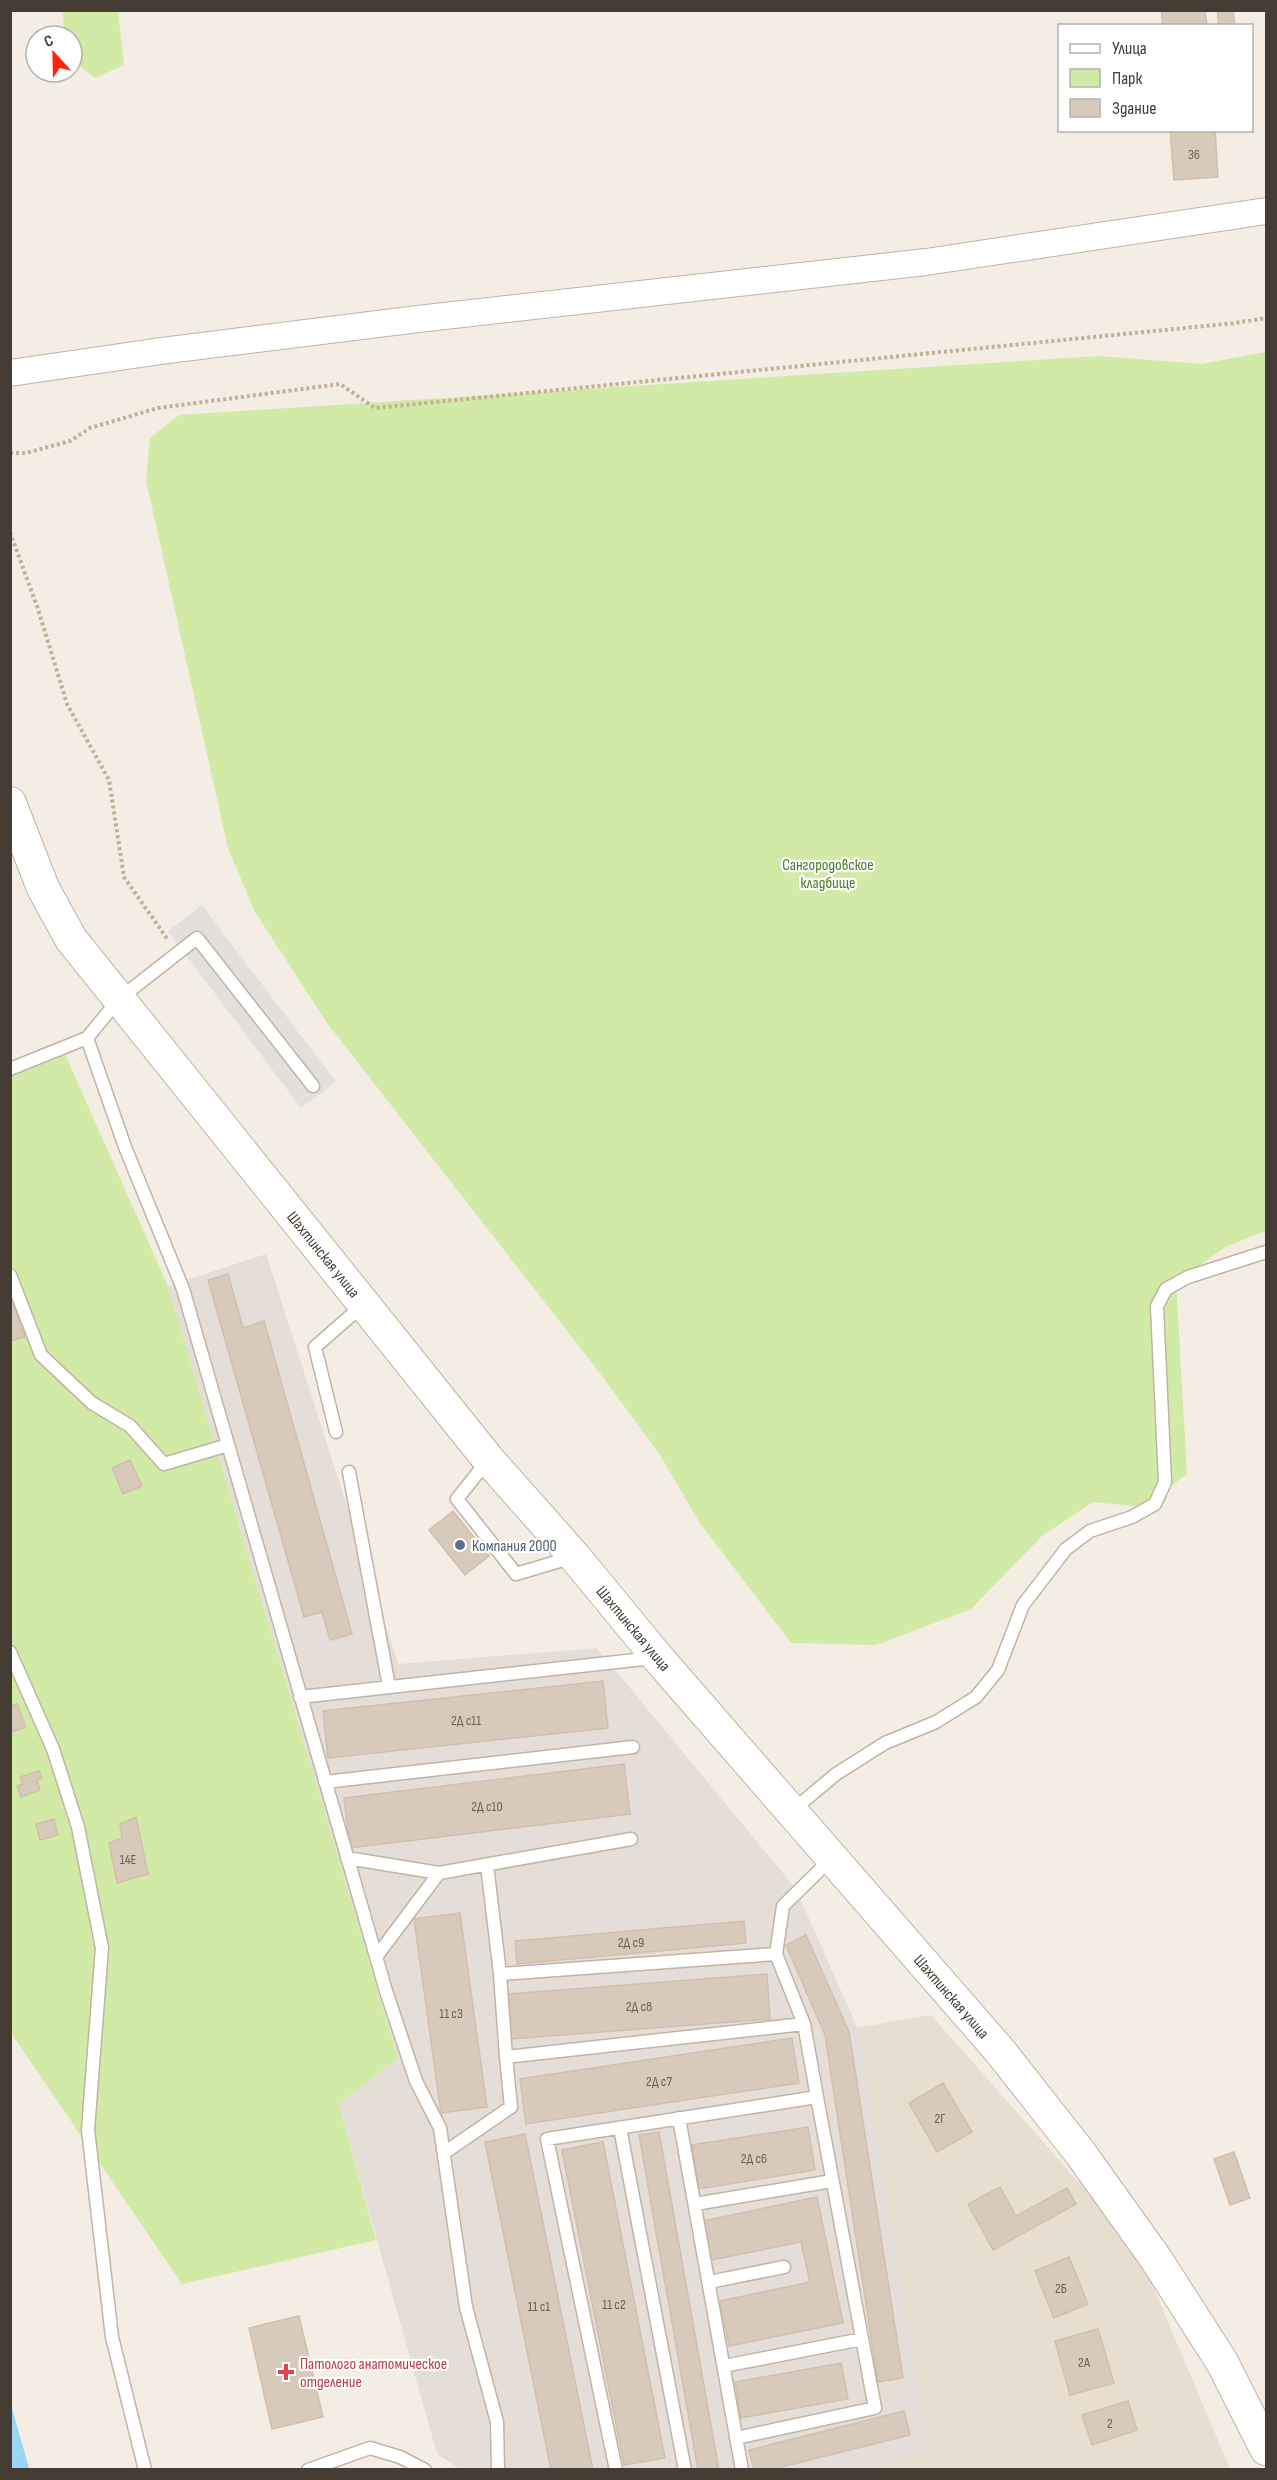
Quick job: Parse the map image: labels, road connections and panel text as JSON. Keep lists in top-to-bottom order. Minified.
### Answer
{"streets":{"street":["Шахтинская улица"]},"parks":["Сангородовское кладбище"],"places":{"other":["Компания 2000"],"health":["Патолого анатомическое отделение"]},"house_numbers":["36","2Д с11","2Д с10","14Е","2Д с9","2Д с8","11 с3","2Д с7","2Г","2Д с6","2Б","11 с2","11 с1","2А","2"],"legend":["Улица","Парк","Здание"],"north":"top"}
